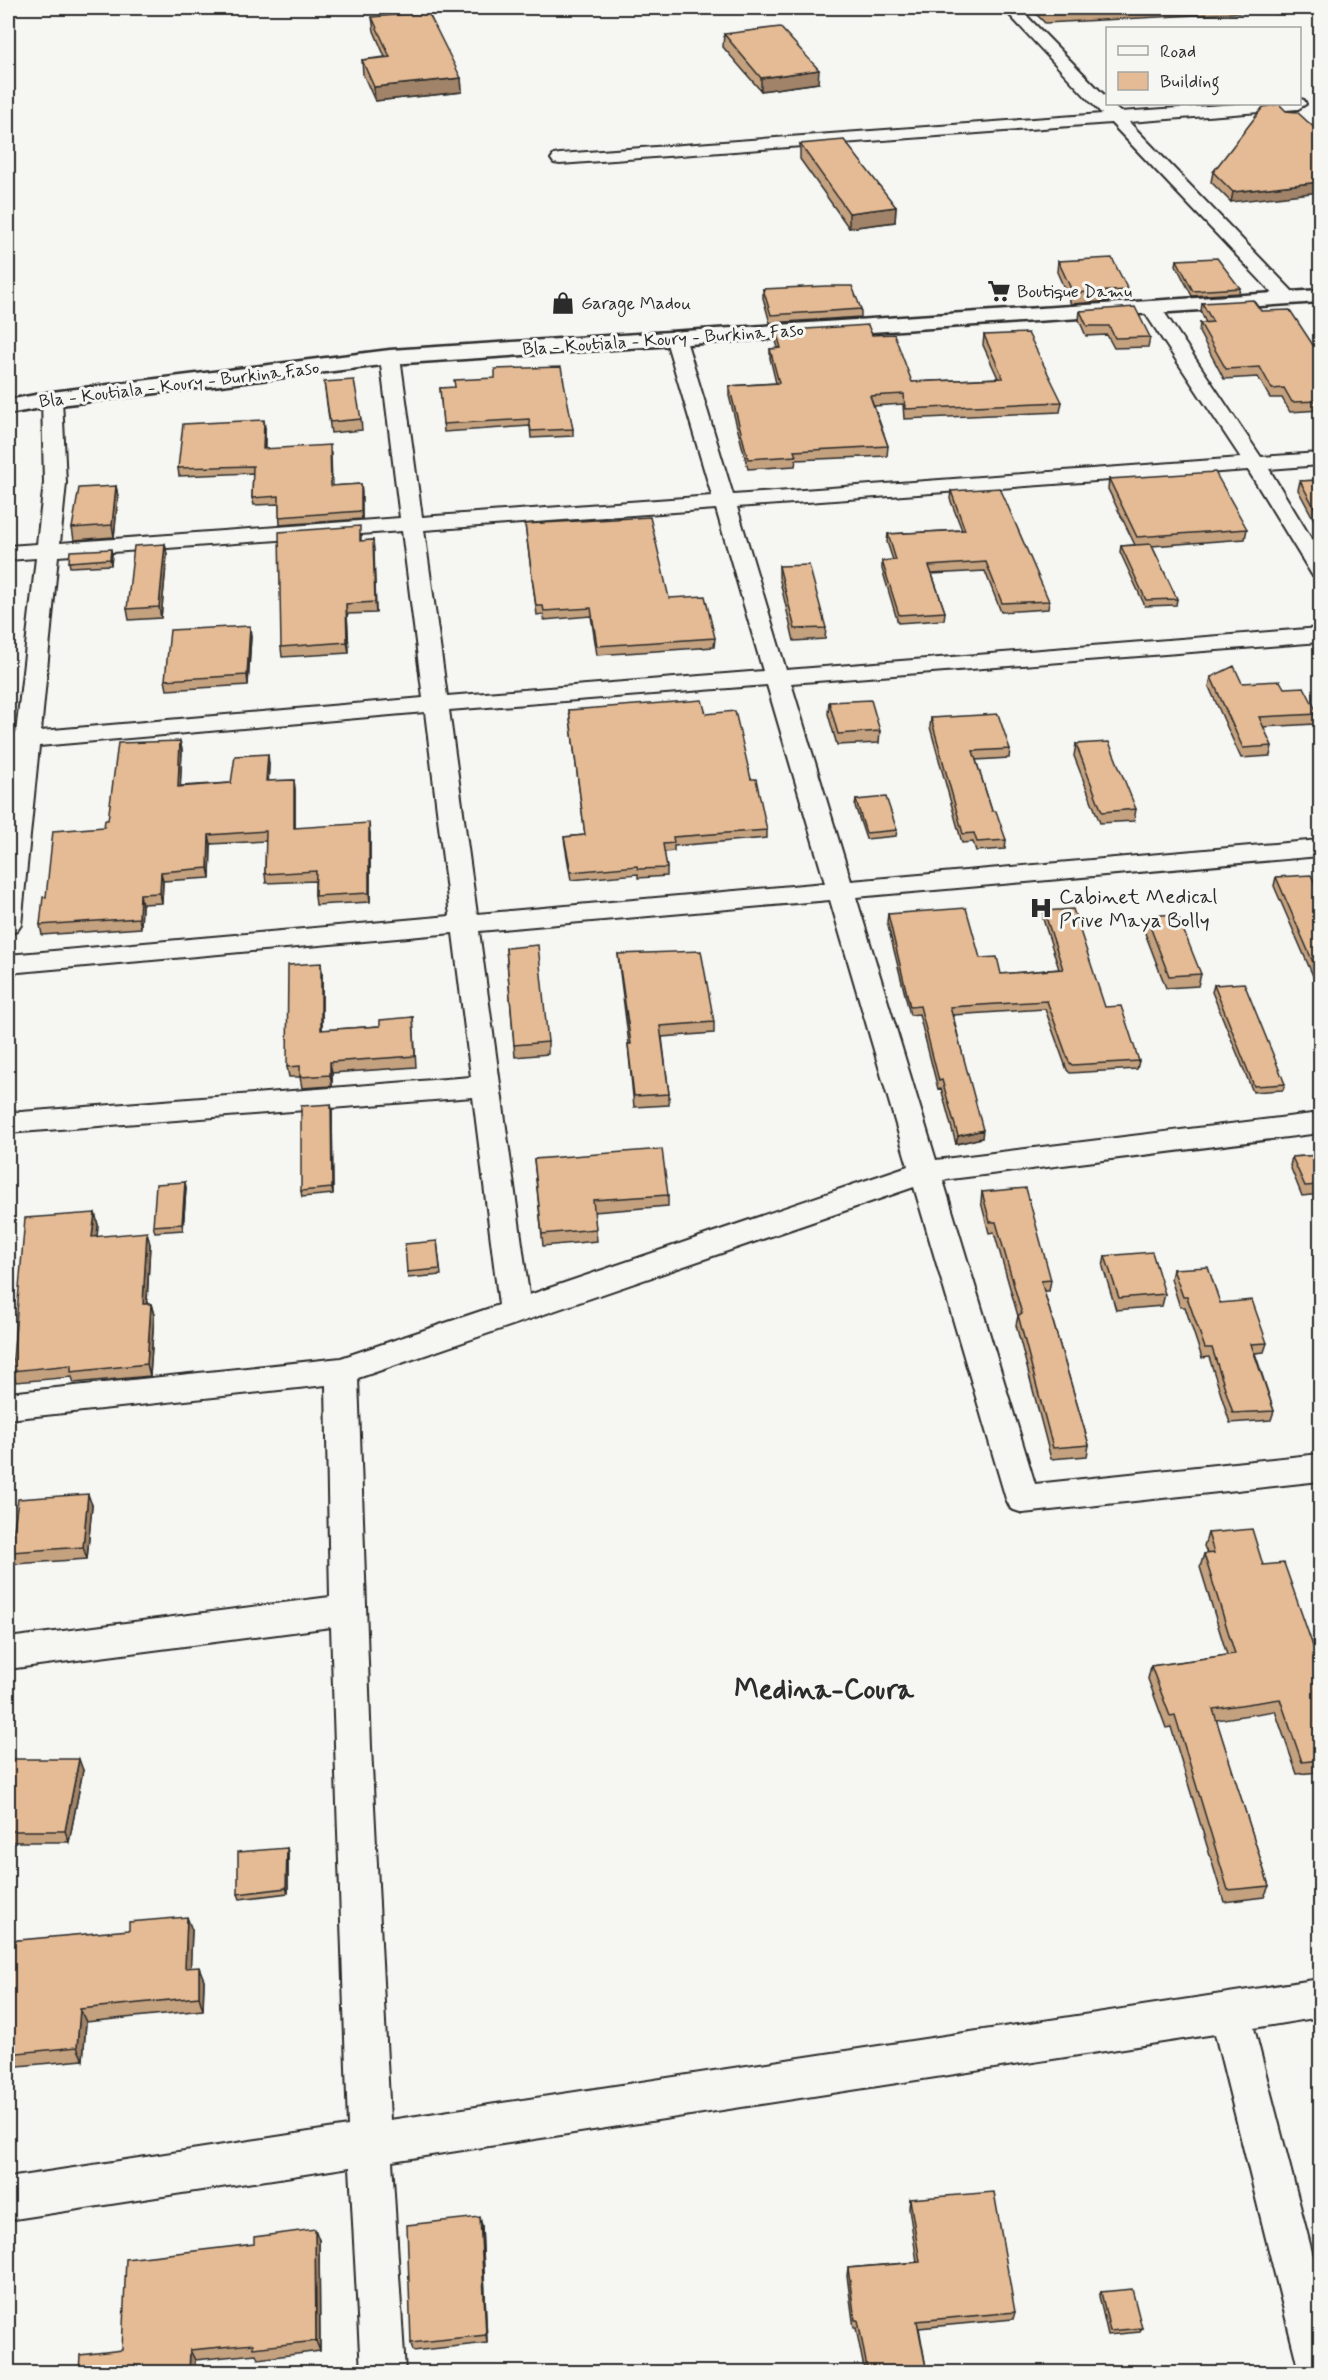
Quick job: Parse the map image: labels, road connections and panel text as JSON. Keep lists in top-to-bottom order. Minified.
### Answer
{"streets":{"main road":["Bla - Koutiala - Koury - Burkina Faso"]},"districts":["Medina-Coura"],"places":{"supermarket":["Boutique Damu"],"shop":["Garage Madou"],"hospital":["Cabinet Medical Prive Maya Bolly"]},"legend":["Road","Building"]}
